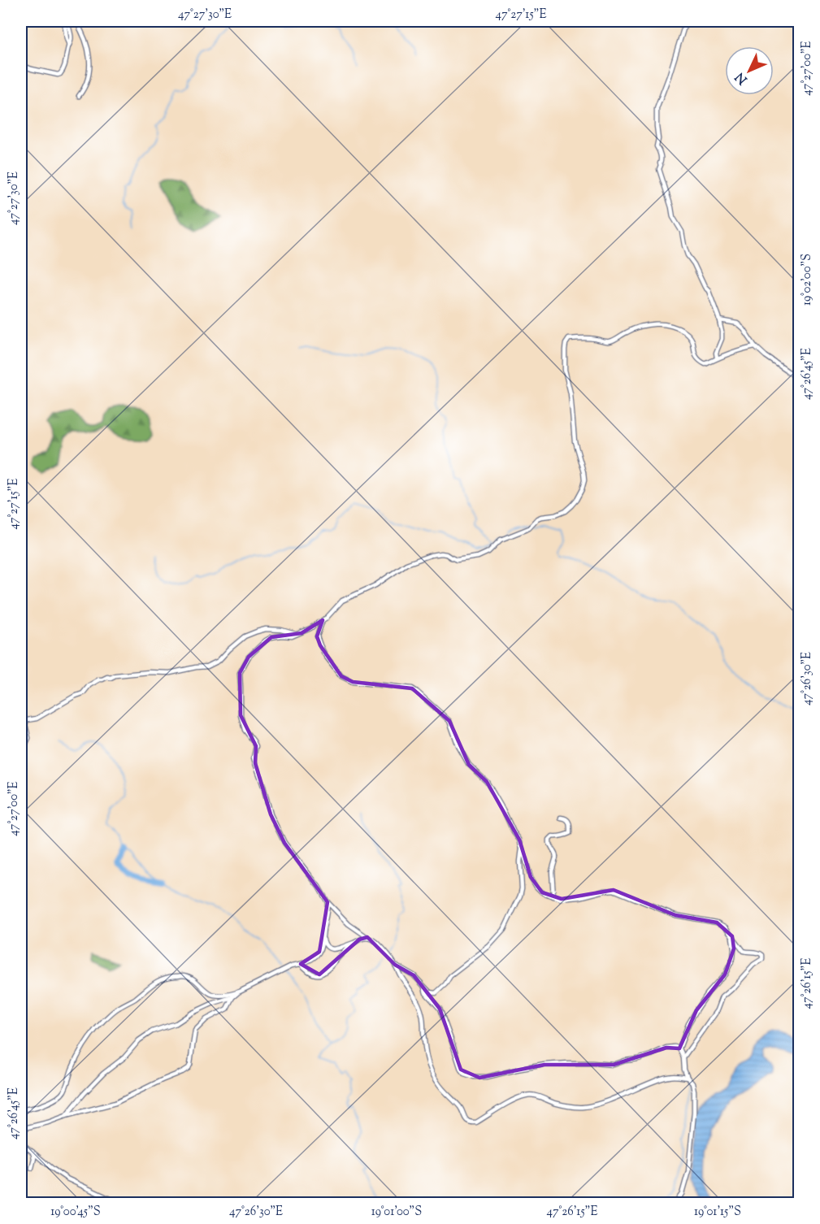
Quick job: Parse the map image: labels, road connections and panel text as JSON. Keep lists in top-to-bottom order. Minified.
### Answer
{"north":"bottom left","coordinates":["47°27'30\"E","47°27'15\"E","47°27'00\"E","19°02'00\"S","47°26'45\"E","47°26'30\"E","47°26'15\"E","19°00'45\"S","19°01'00\"S","19°01'15\"S"]}
